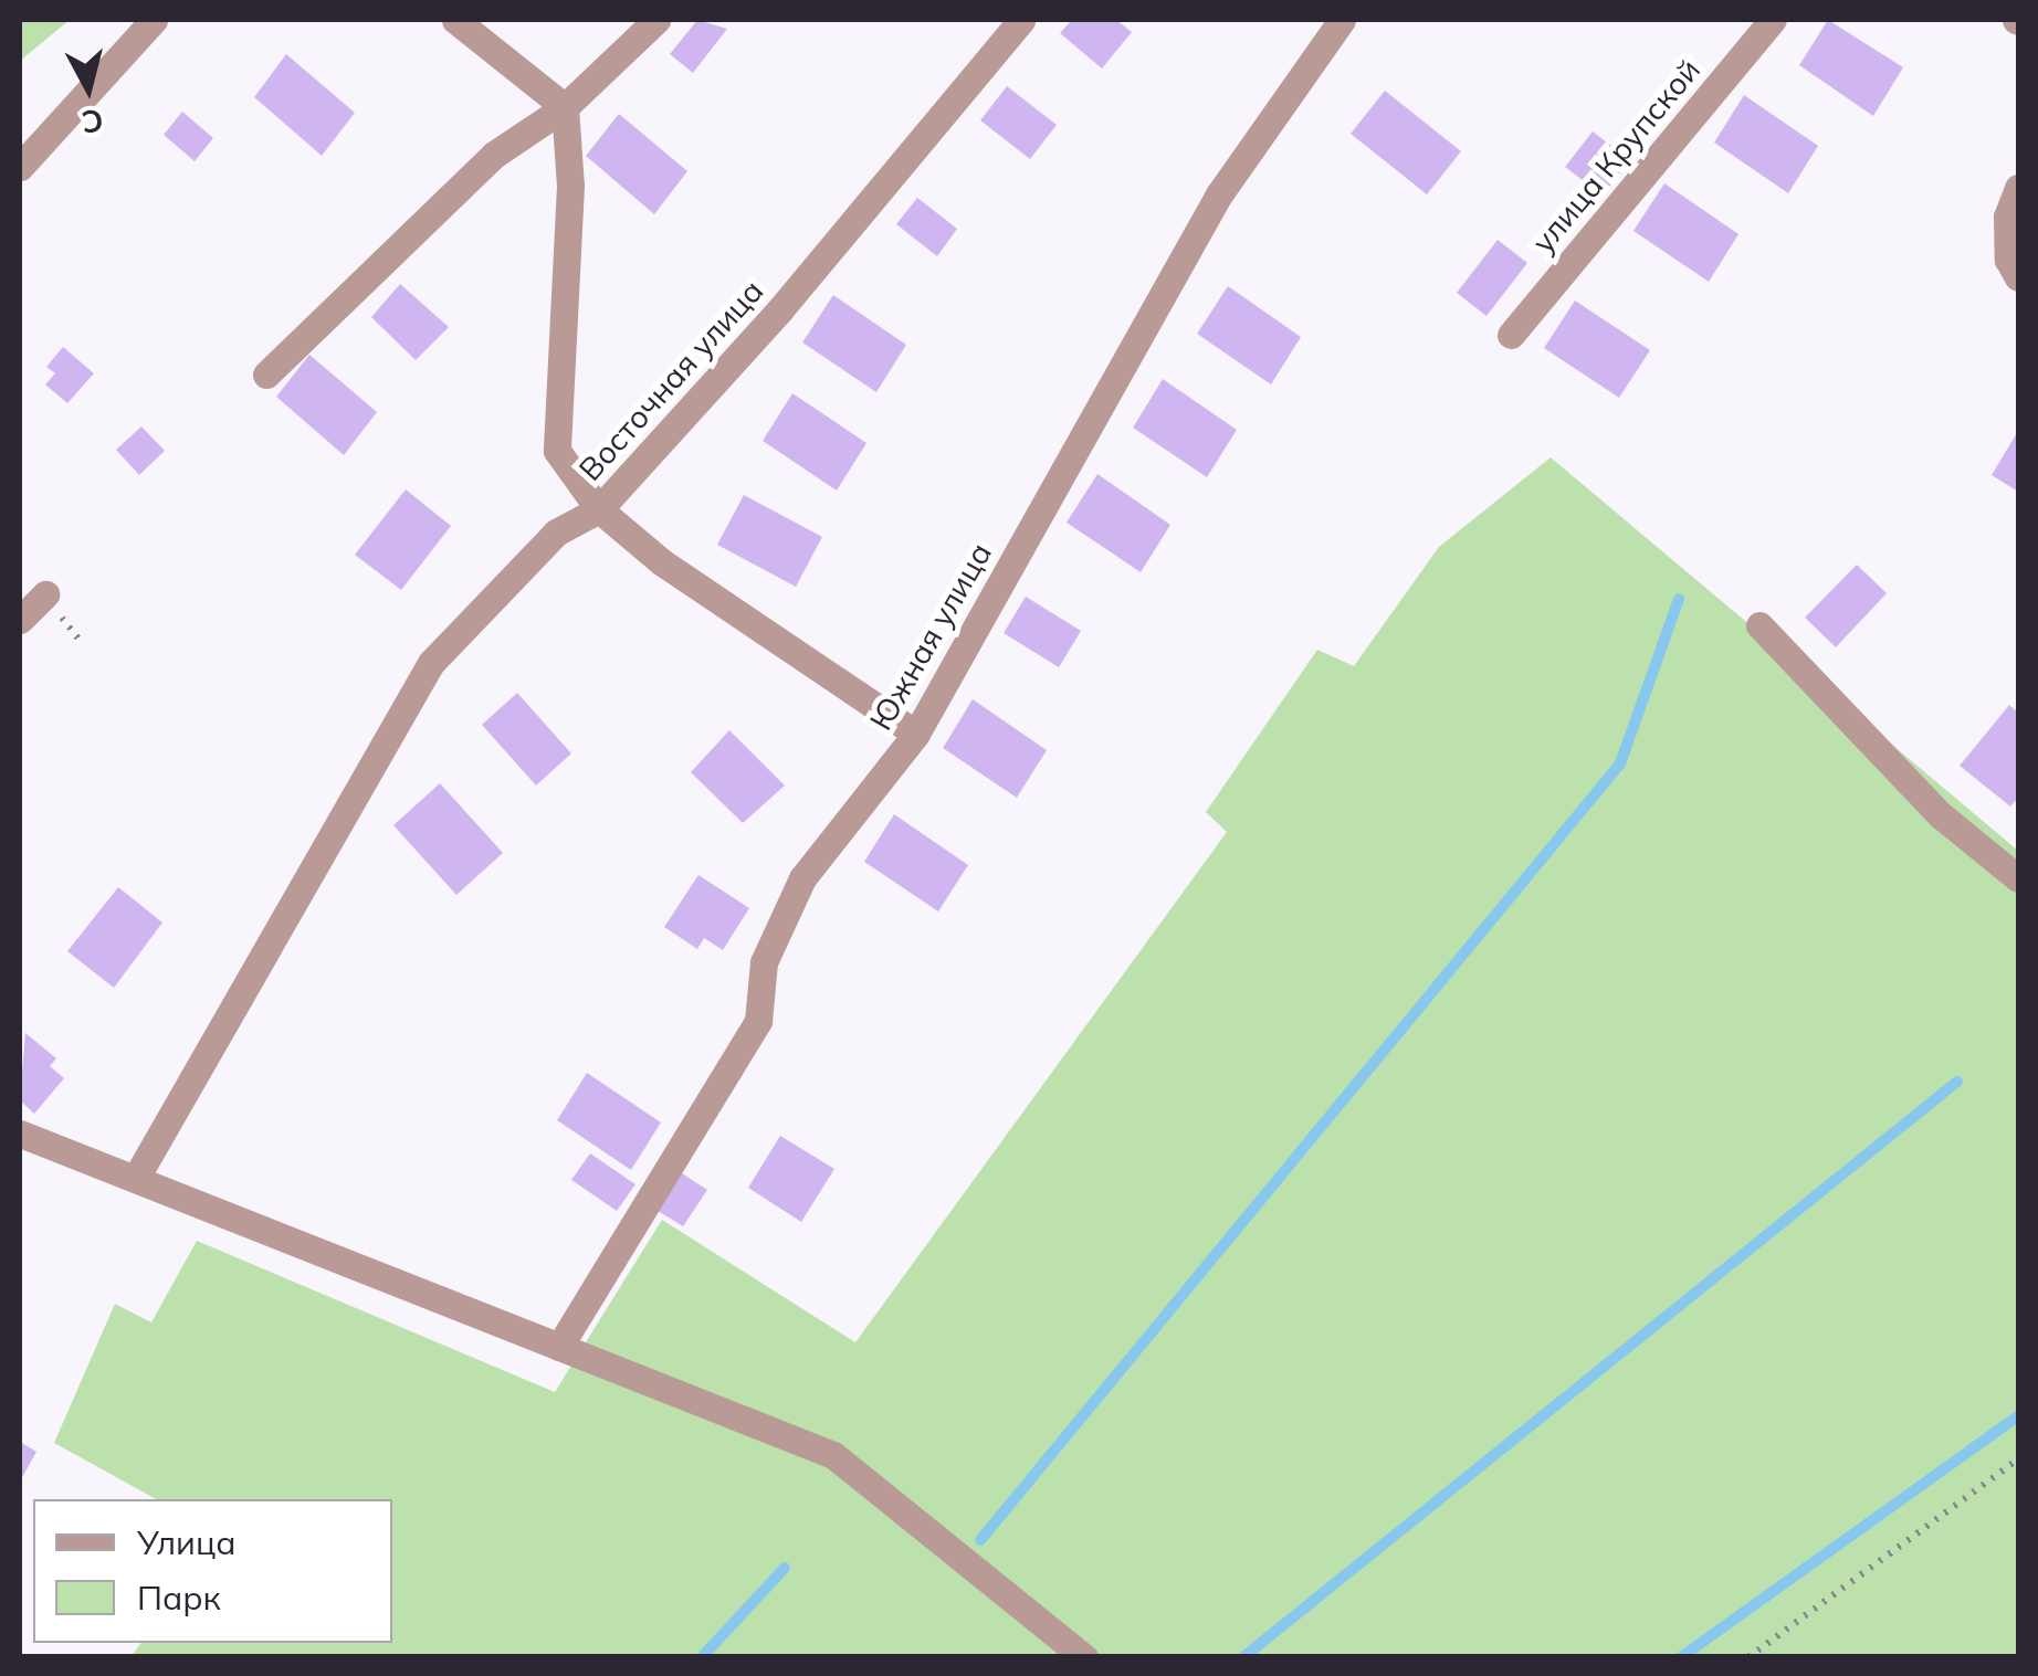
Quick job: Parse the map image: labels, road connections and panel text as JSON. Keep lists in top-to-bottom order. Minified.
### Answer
{"streets":{"street":["улица Крупской","Восточная улица","Южная улица"]},"legend":["Улица","Парк"],"north":"bottom"}
